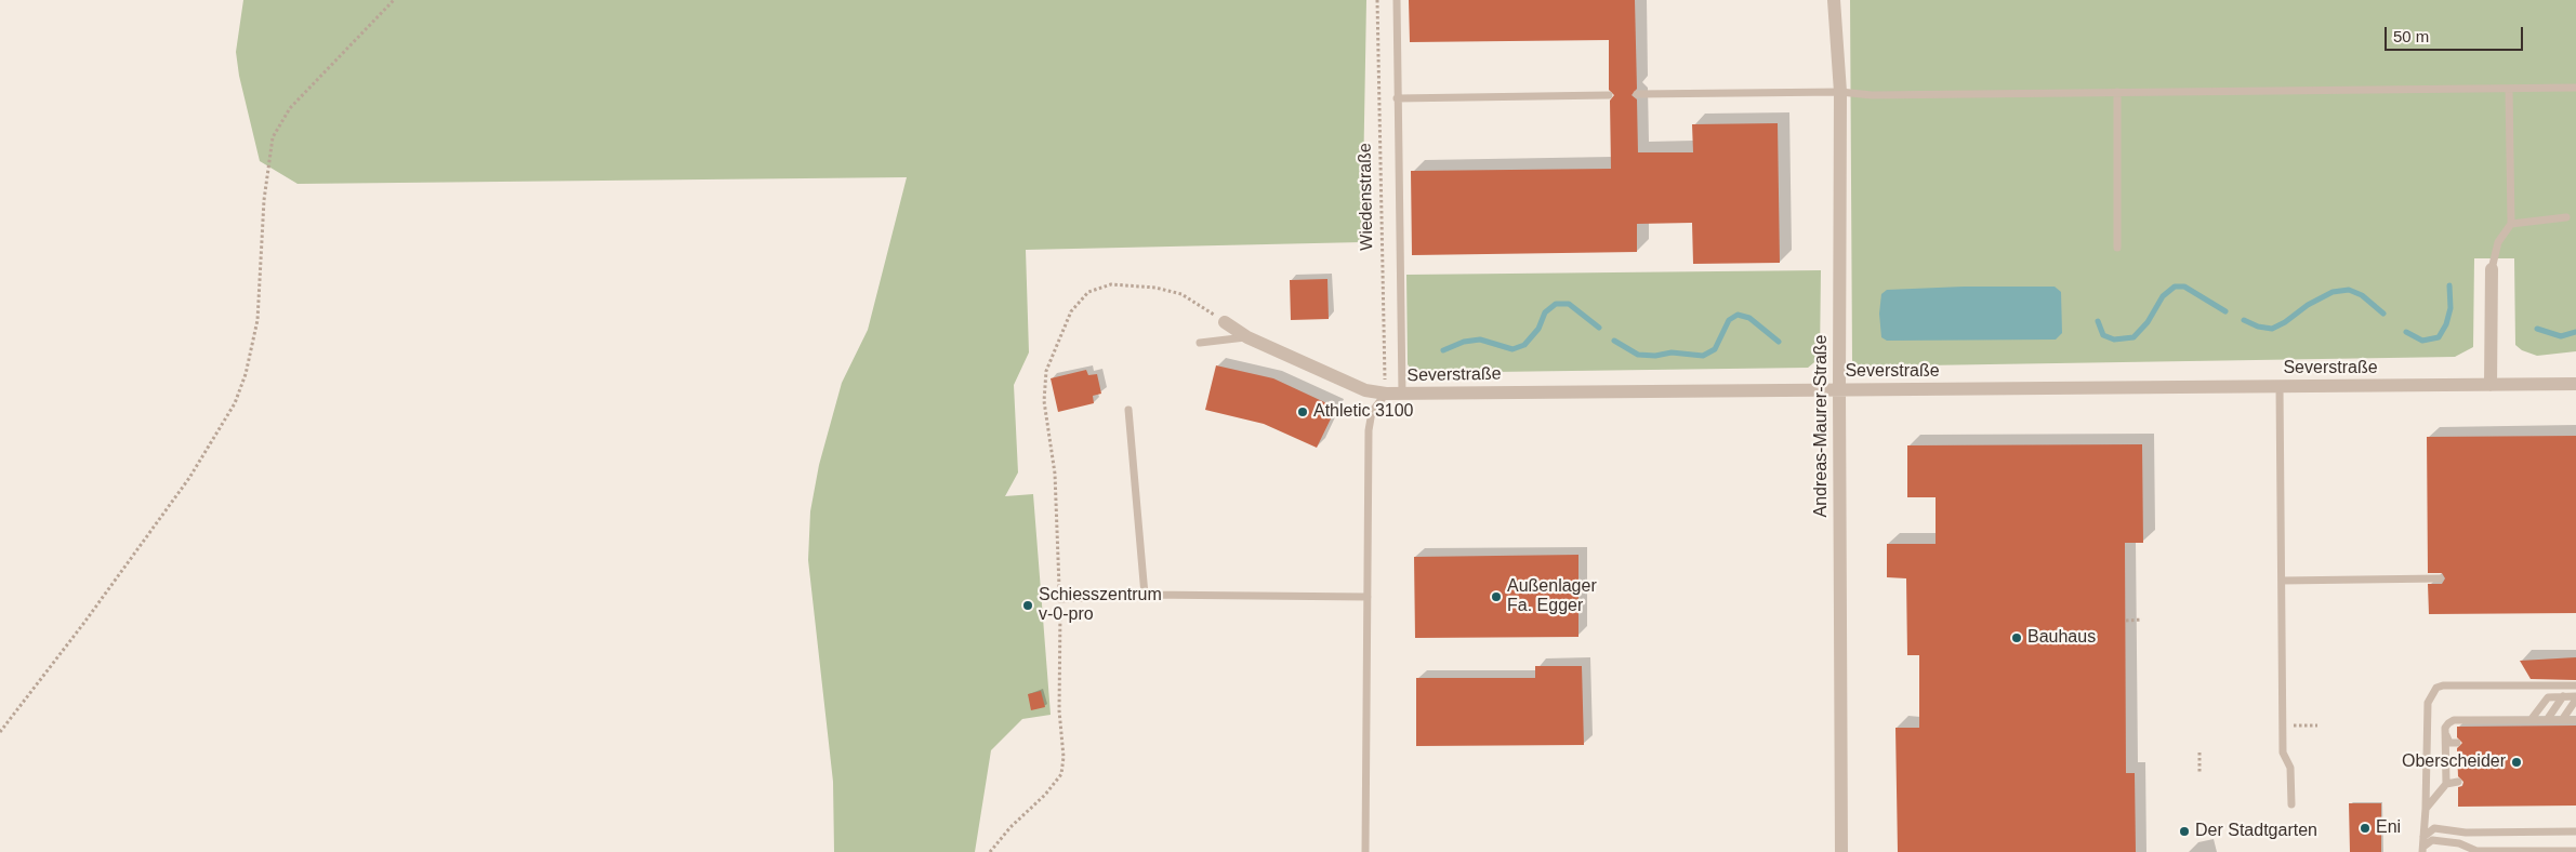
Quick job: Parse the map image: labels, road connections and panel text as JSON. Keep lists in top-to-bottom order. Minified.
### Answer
{"streets":{"street":["Severstraße","Andreas-Maurer-Straße"],"path":["Wiedenstraße"]},"crossings":[["Wiedenstraße","Severstraße"],["Severstraße","Andreas-Maurer-Straße"]],"places":["Athletic 3100","Außenlager Fa. Egger","Schiesszentrum v-0-pro","Bauhaus","Oberscheider","Eni","Der Stadtgarten"],"scale_bar":"50 m"}
